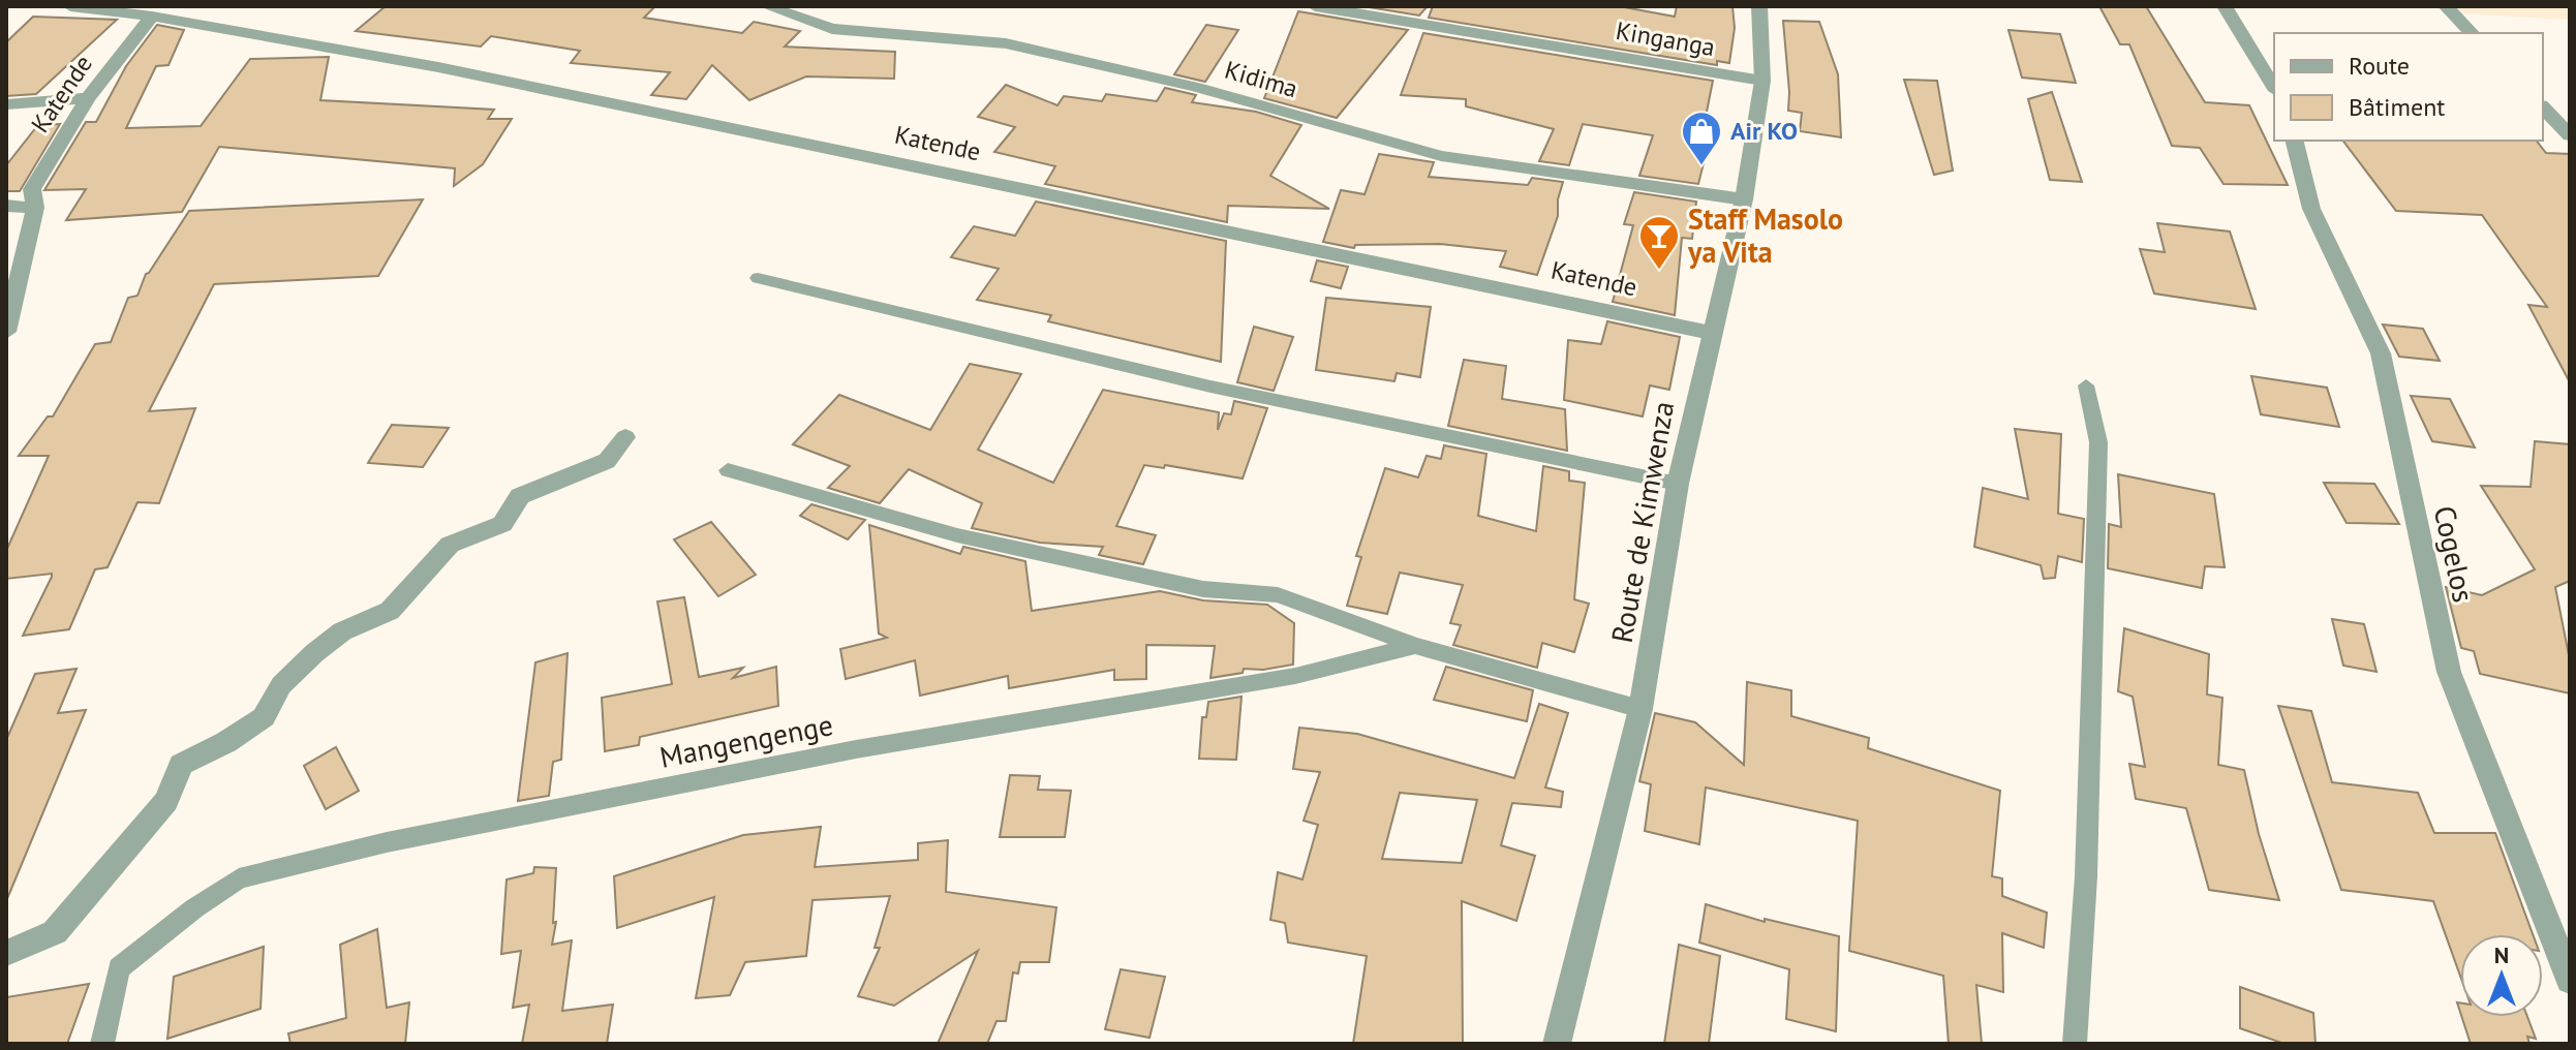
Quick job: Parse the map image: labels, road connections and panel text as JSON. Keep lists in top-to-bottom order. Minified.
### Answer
{"streets":{"street":["Kinganga","Kidima","Katende","Route de Kimwenza","Cogelos"],"lane":["Mangengenge"]},"crossings":[["Kinganga","Route de Kimwenza"],["Kidima","Route de Kimwenza"],["Katende","Route de Kimwenza"]],"places":{"shop":["Air KO"],"bar":["Staff Masolo ya Vita"]},"legend":["Route","Bâtiment"],"north":"top"}
